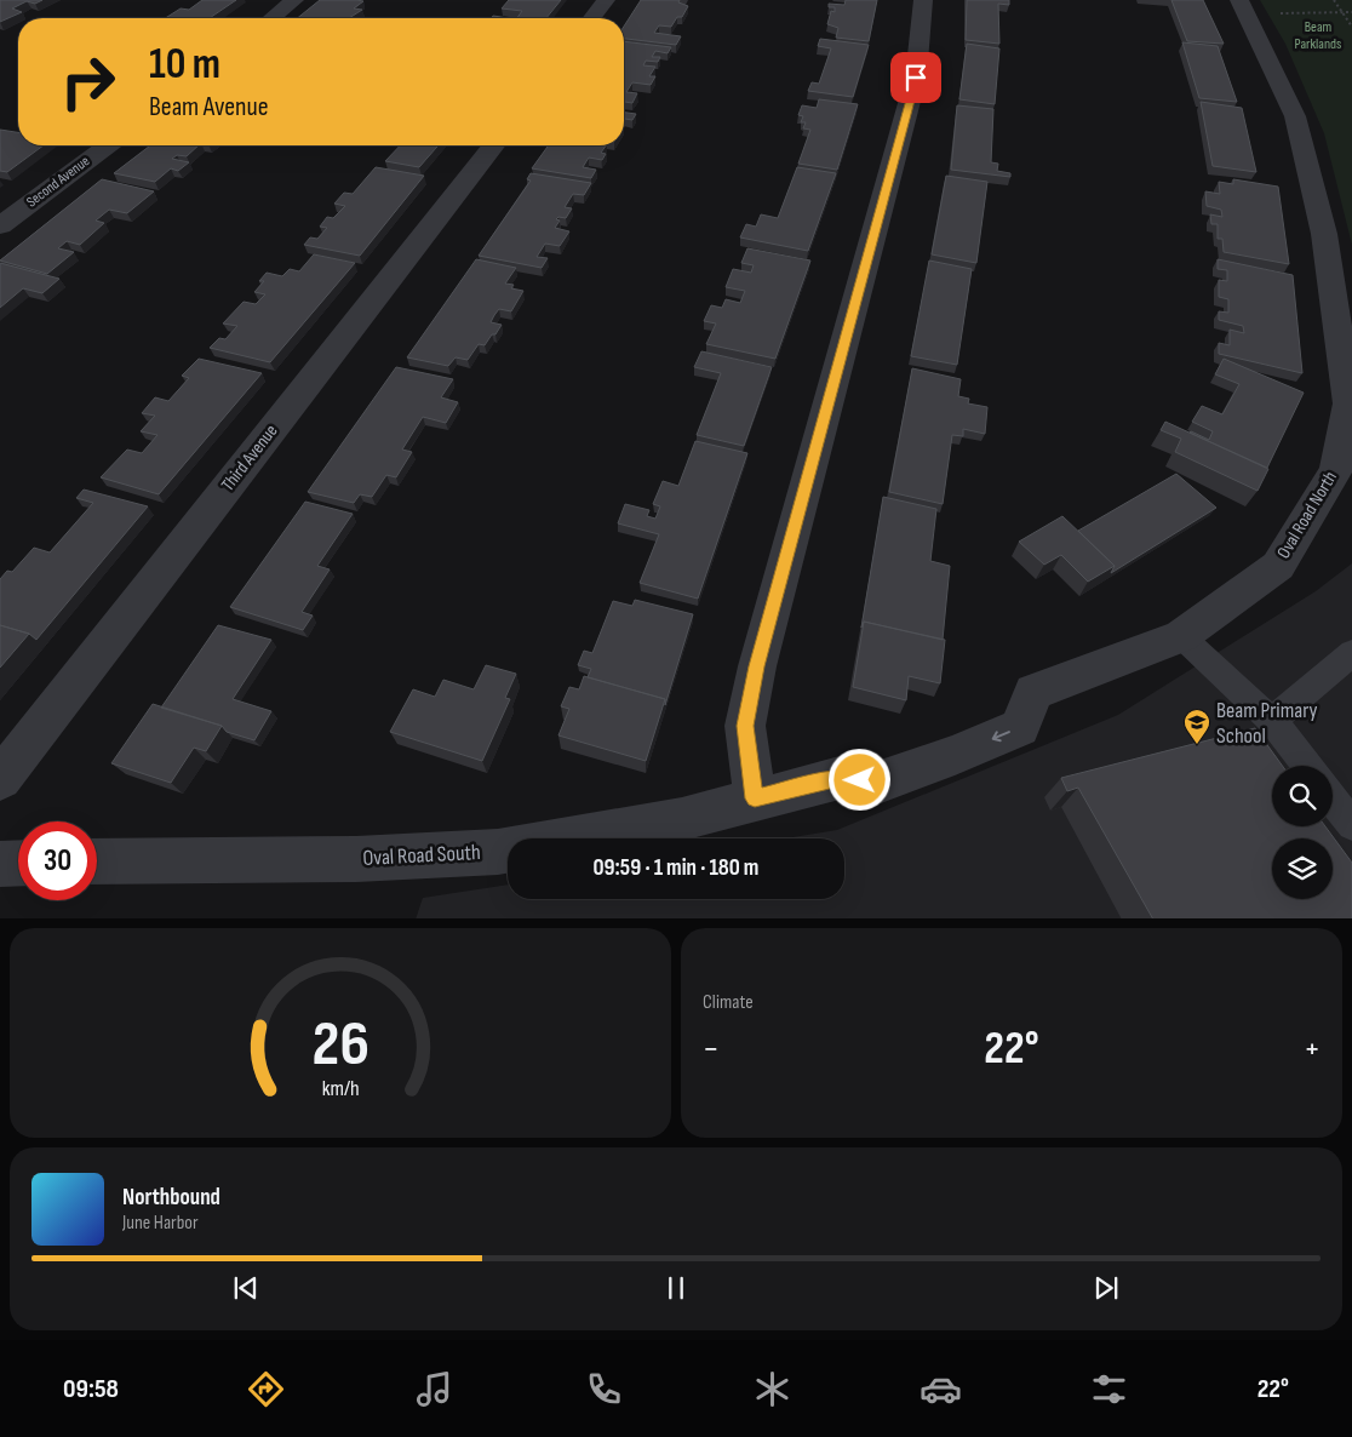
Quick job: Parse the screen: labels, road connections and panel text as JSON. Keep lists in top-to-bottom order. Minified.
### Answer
{"streets":{"street":["Second Avenue","Third Avenue","Oval Road North","Oval Road South"]},"crossings":[["Oval Road North","Oval Road South"]],"one_way":["Oval Road North"],"parks":["Beam Parklands"],"places":{"school or university":["Beam Primary School"]},"page":{"turn":["10 m","Beam Avenue"],"limit":"30","trip":"09:59 · 1 min · 180 m","tile":"Climate","heat":["−","22°","+"],"song":["Northbound","June Harbor"],"tabs":["09:58","22°"],"gauge":["26","km/h"]}}
